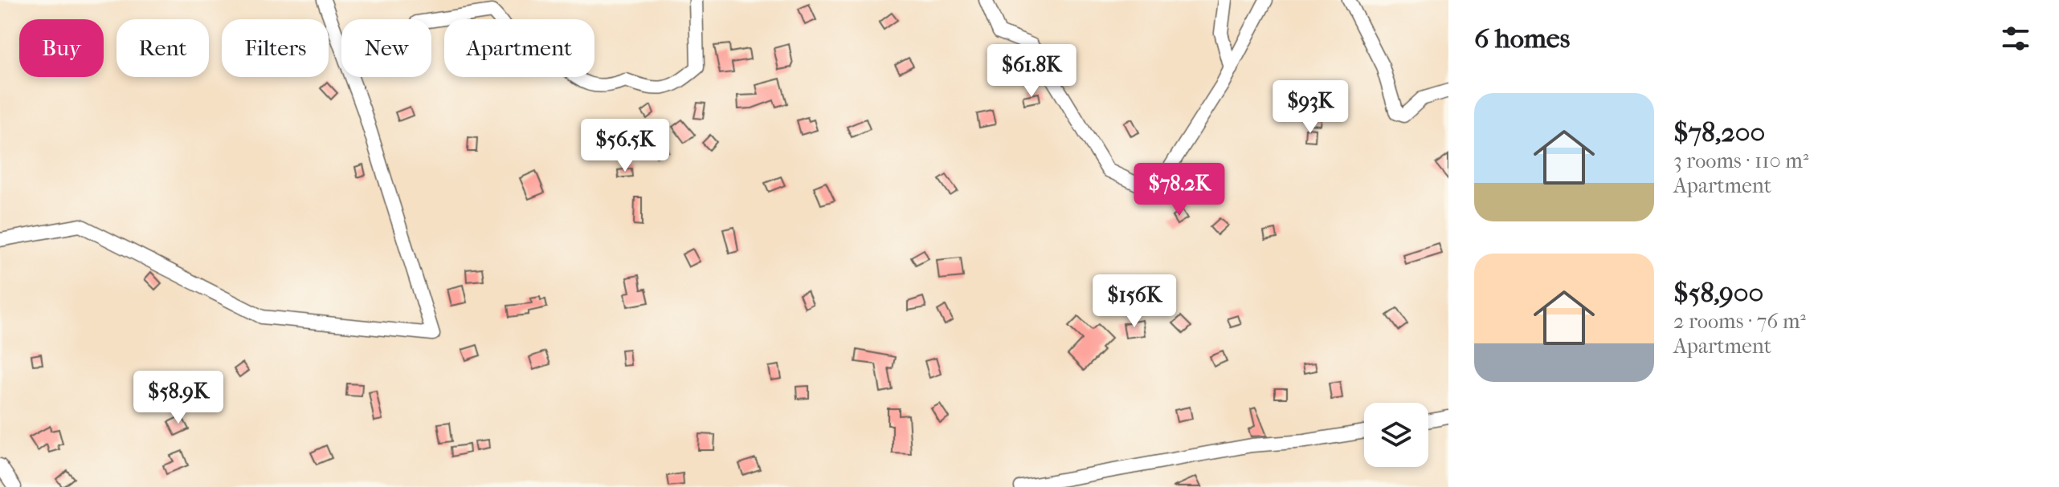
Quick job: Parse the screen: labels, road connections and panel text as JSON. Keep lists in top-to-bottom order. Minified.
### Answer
{"page":{"heading":"6 homes","chip":["Buy","Rent","Filters","New","Apartment"],"price":["$61.8K","$93K","$56.5K","$78.2K","$156K","$58.9K"],"list":[{"name":"$78,200","note":"3 rooms · 110 m² · Apartment"},{"name":"$58,900","note":"2 rooms · 76 m² · Apartment"}]}}
